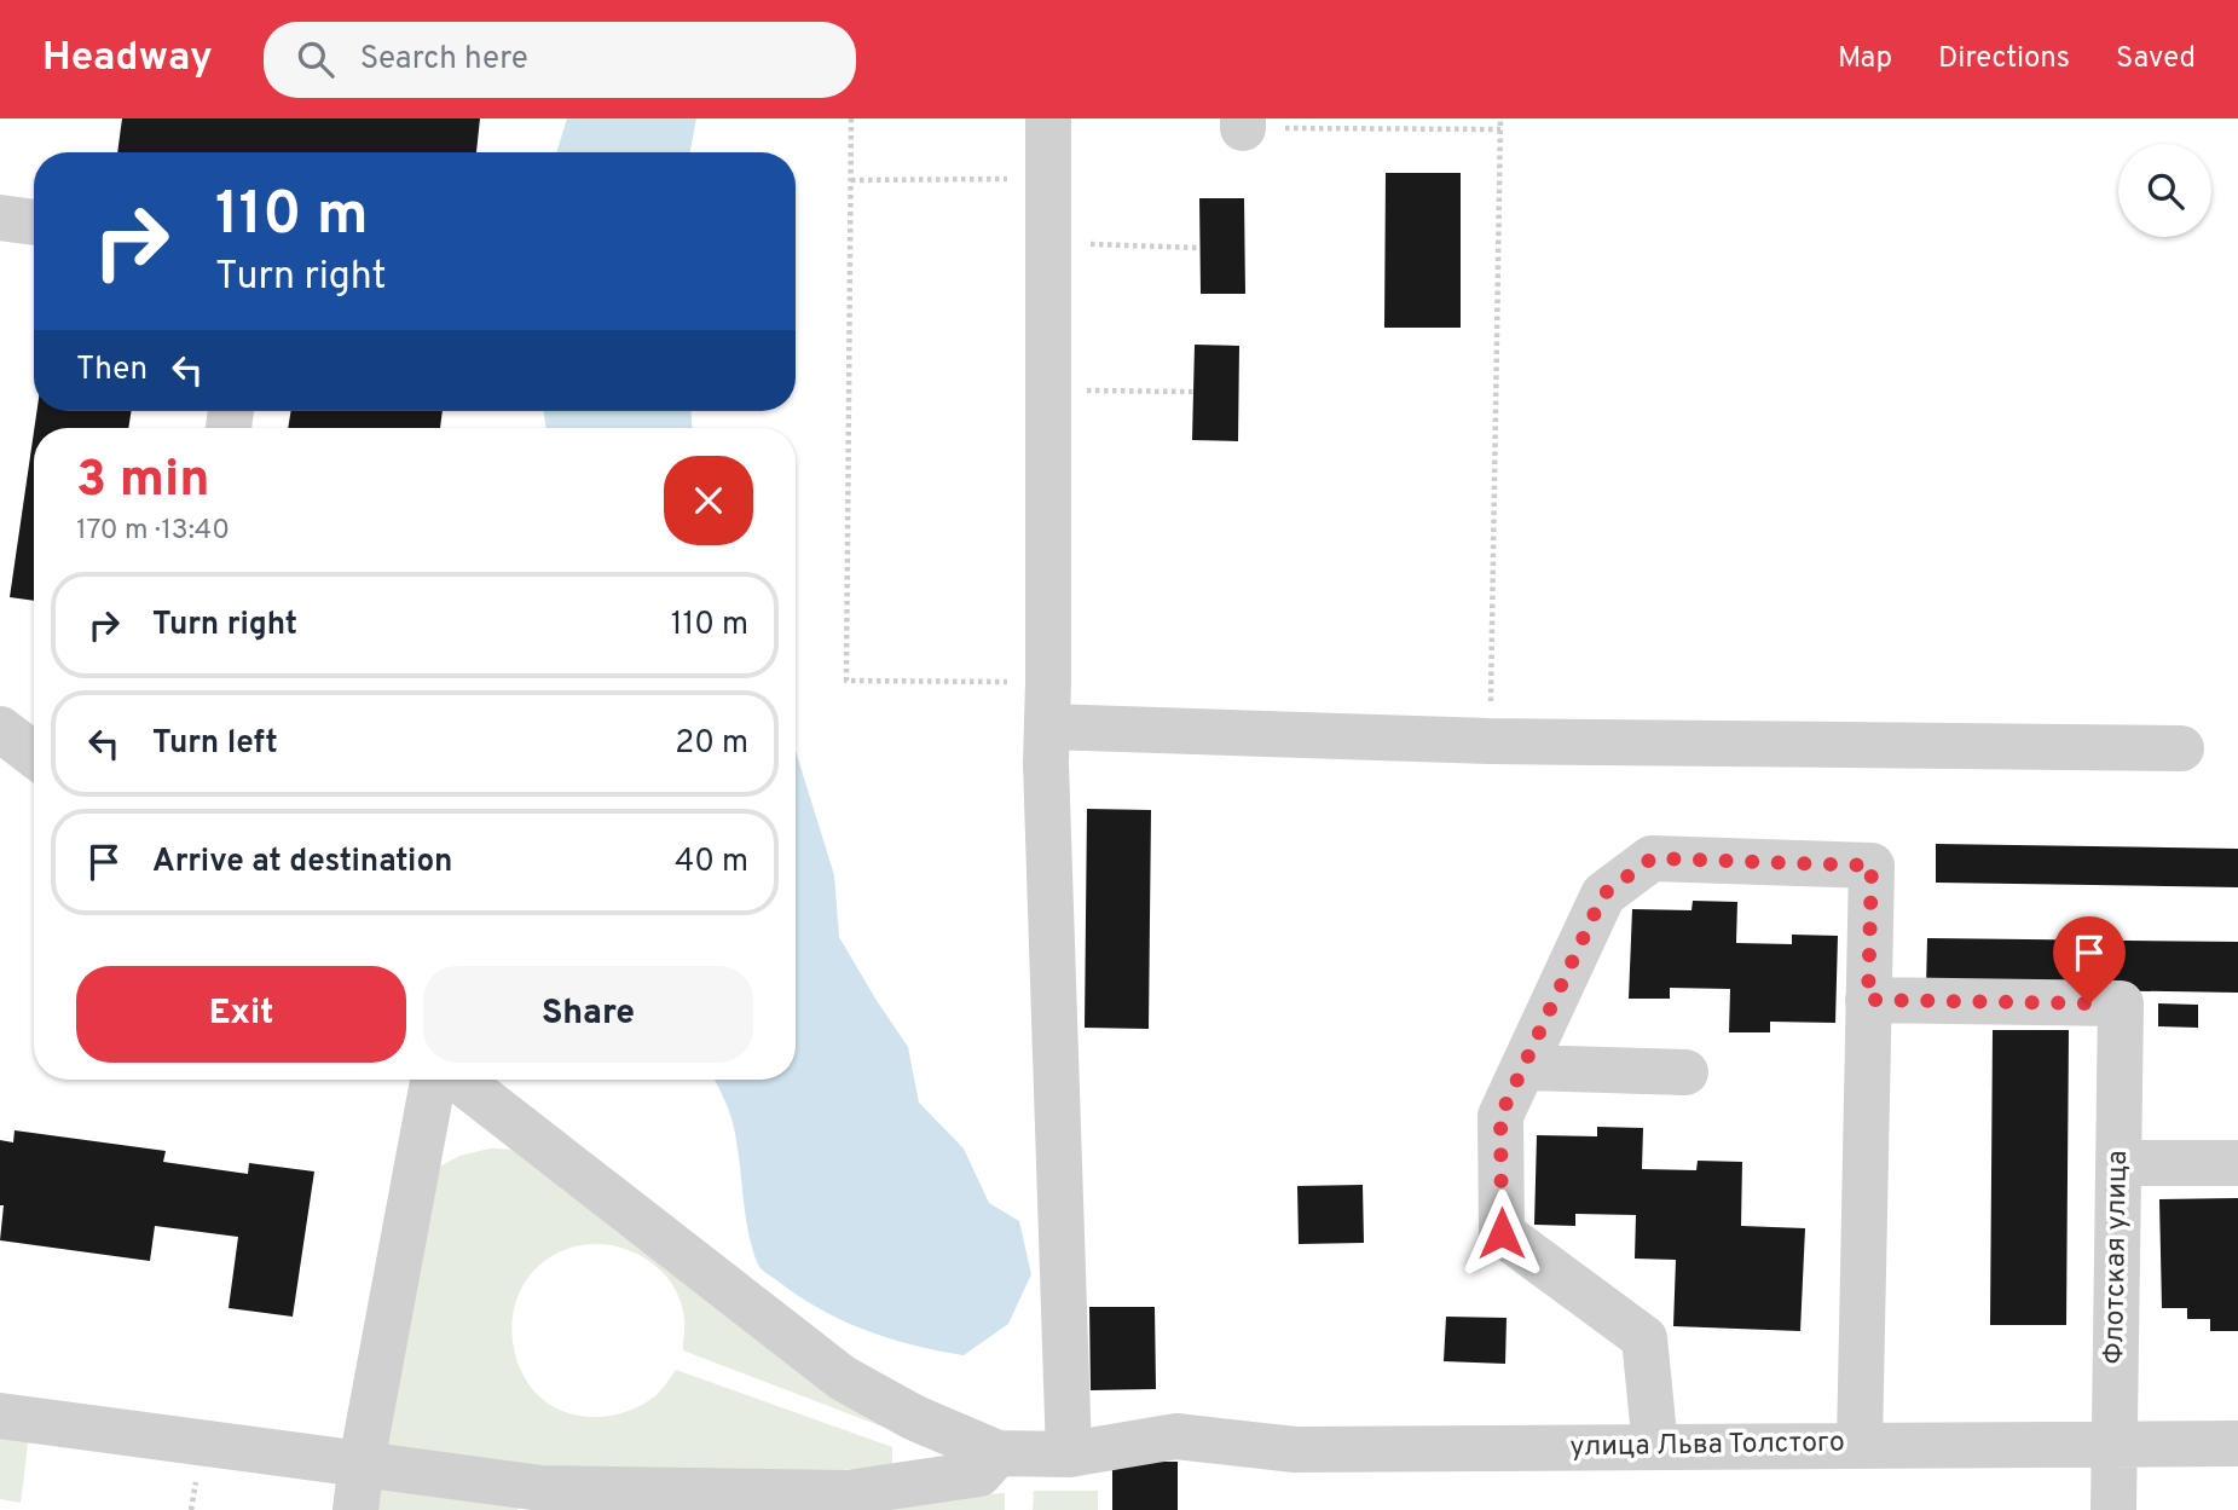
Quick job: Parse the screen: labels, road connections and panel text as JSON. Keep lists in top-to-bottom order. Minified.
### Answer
{"streets":{"street":["Флотская улица","улица Льва Толстого"]},"crossings":[["Флотская улица","улица Льва Толстого"]],"page":{"header":"Headway","search":"Search here","nav":["Map","Directions","Saved"],"turn":["110 m","Turn right"],"then":"Then","heading":["3 min","170 m · 13:40"],"list":[{"name":"Turn right","value":"110 m"},{"name":"Turn left","value":"20 m"},{"name":"Arrive at destination","value":"40 m"}],"buttons":["Exit","Share"]}}
